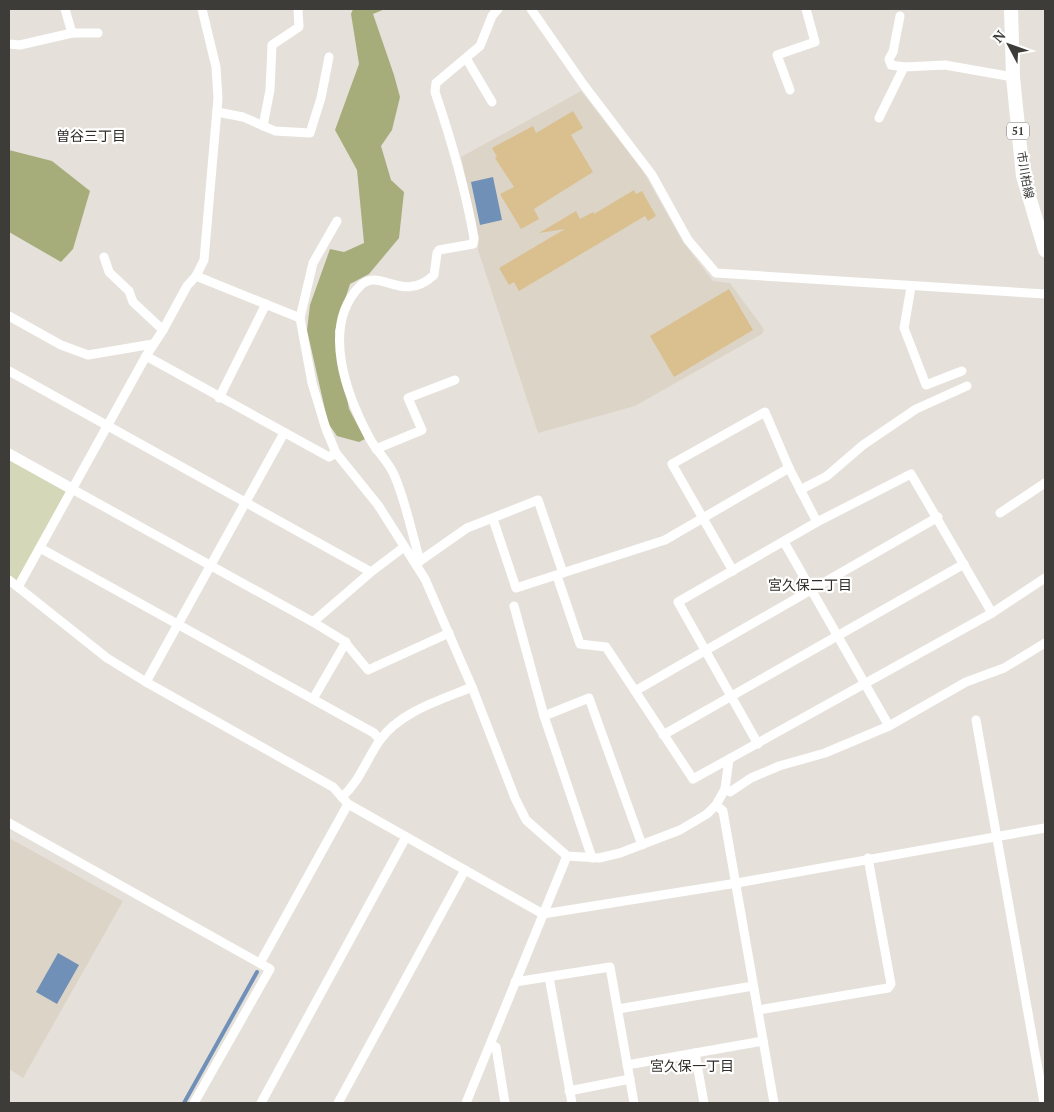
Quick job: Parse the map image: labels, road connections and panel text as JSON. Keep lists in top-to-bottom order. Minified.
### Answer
{"streets":{"main road":["51","市川柏線"]},"districts":["曽谷三丁目","宮久保二丁目","宮久保一丁目"],"north":"top left"}
